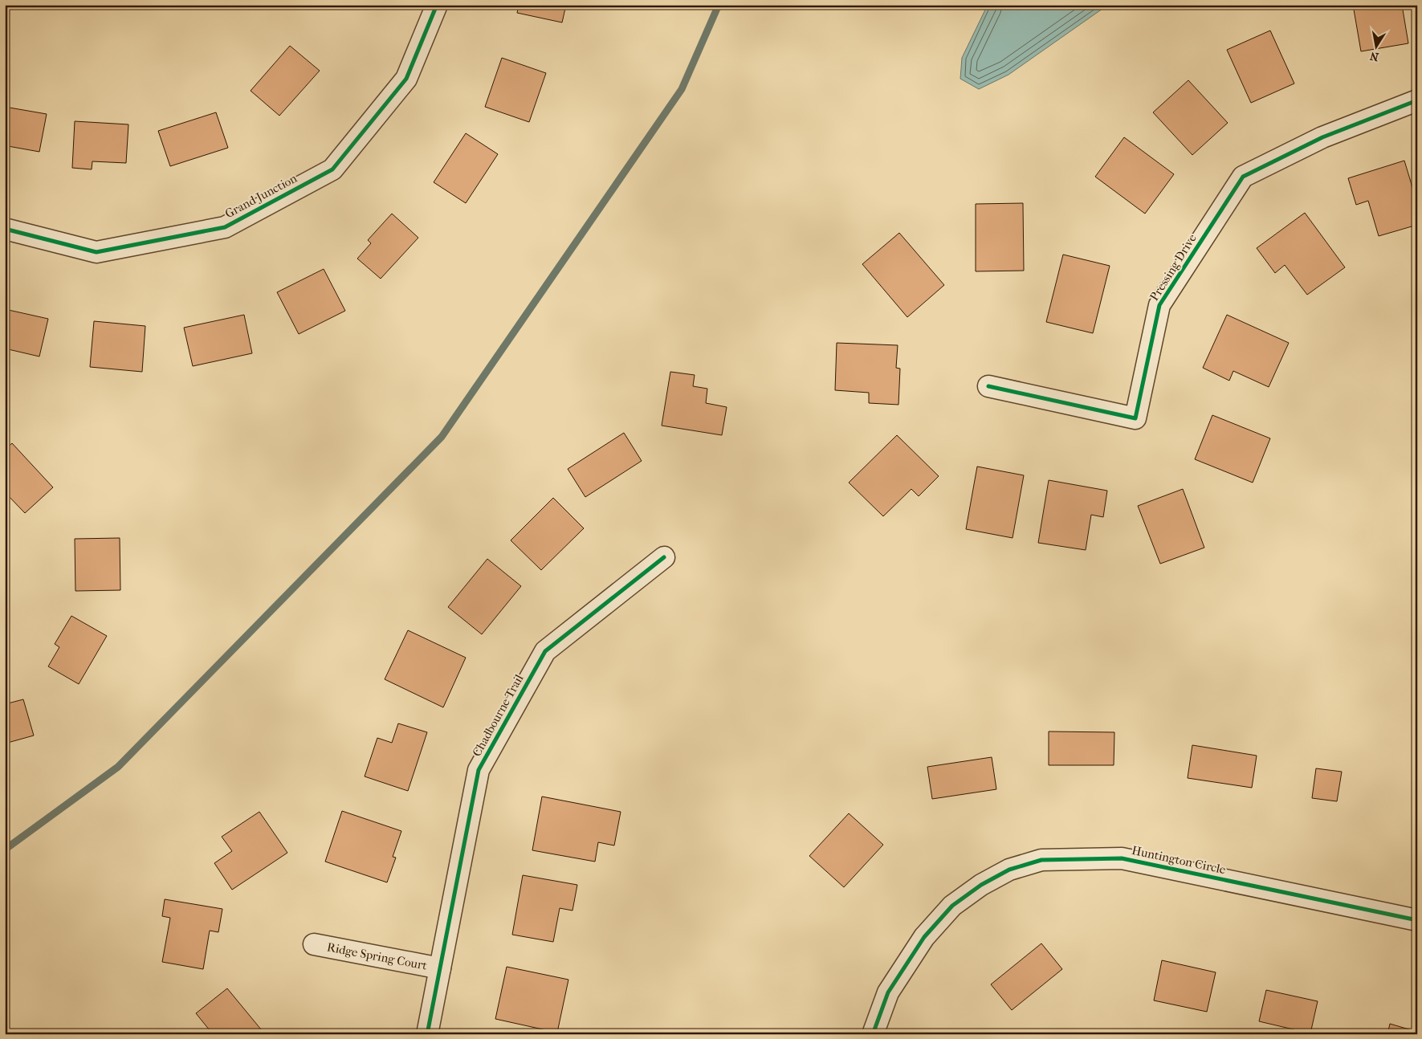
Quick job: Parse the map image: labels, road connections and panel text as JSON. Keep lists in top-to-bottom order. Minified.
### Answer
{"streets":{"street":["Grand Junction","Pressing Drive","Chadbourne Trail","Huntington Circle","Ridge Spring Court"]},"crossings":[["Chadbourne Trail","Ridge Spring Court"]],"north":"bottom"}
